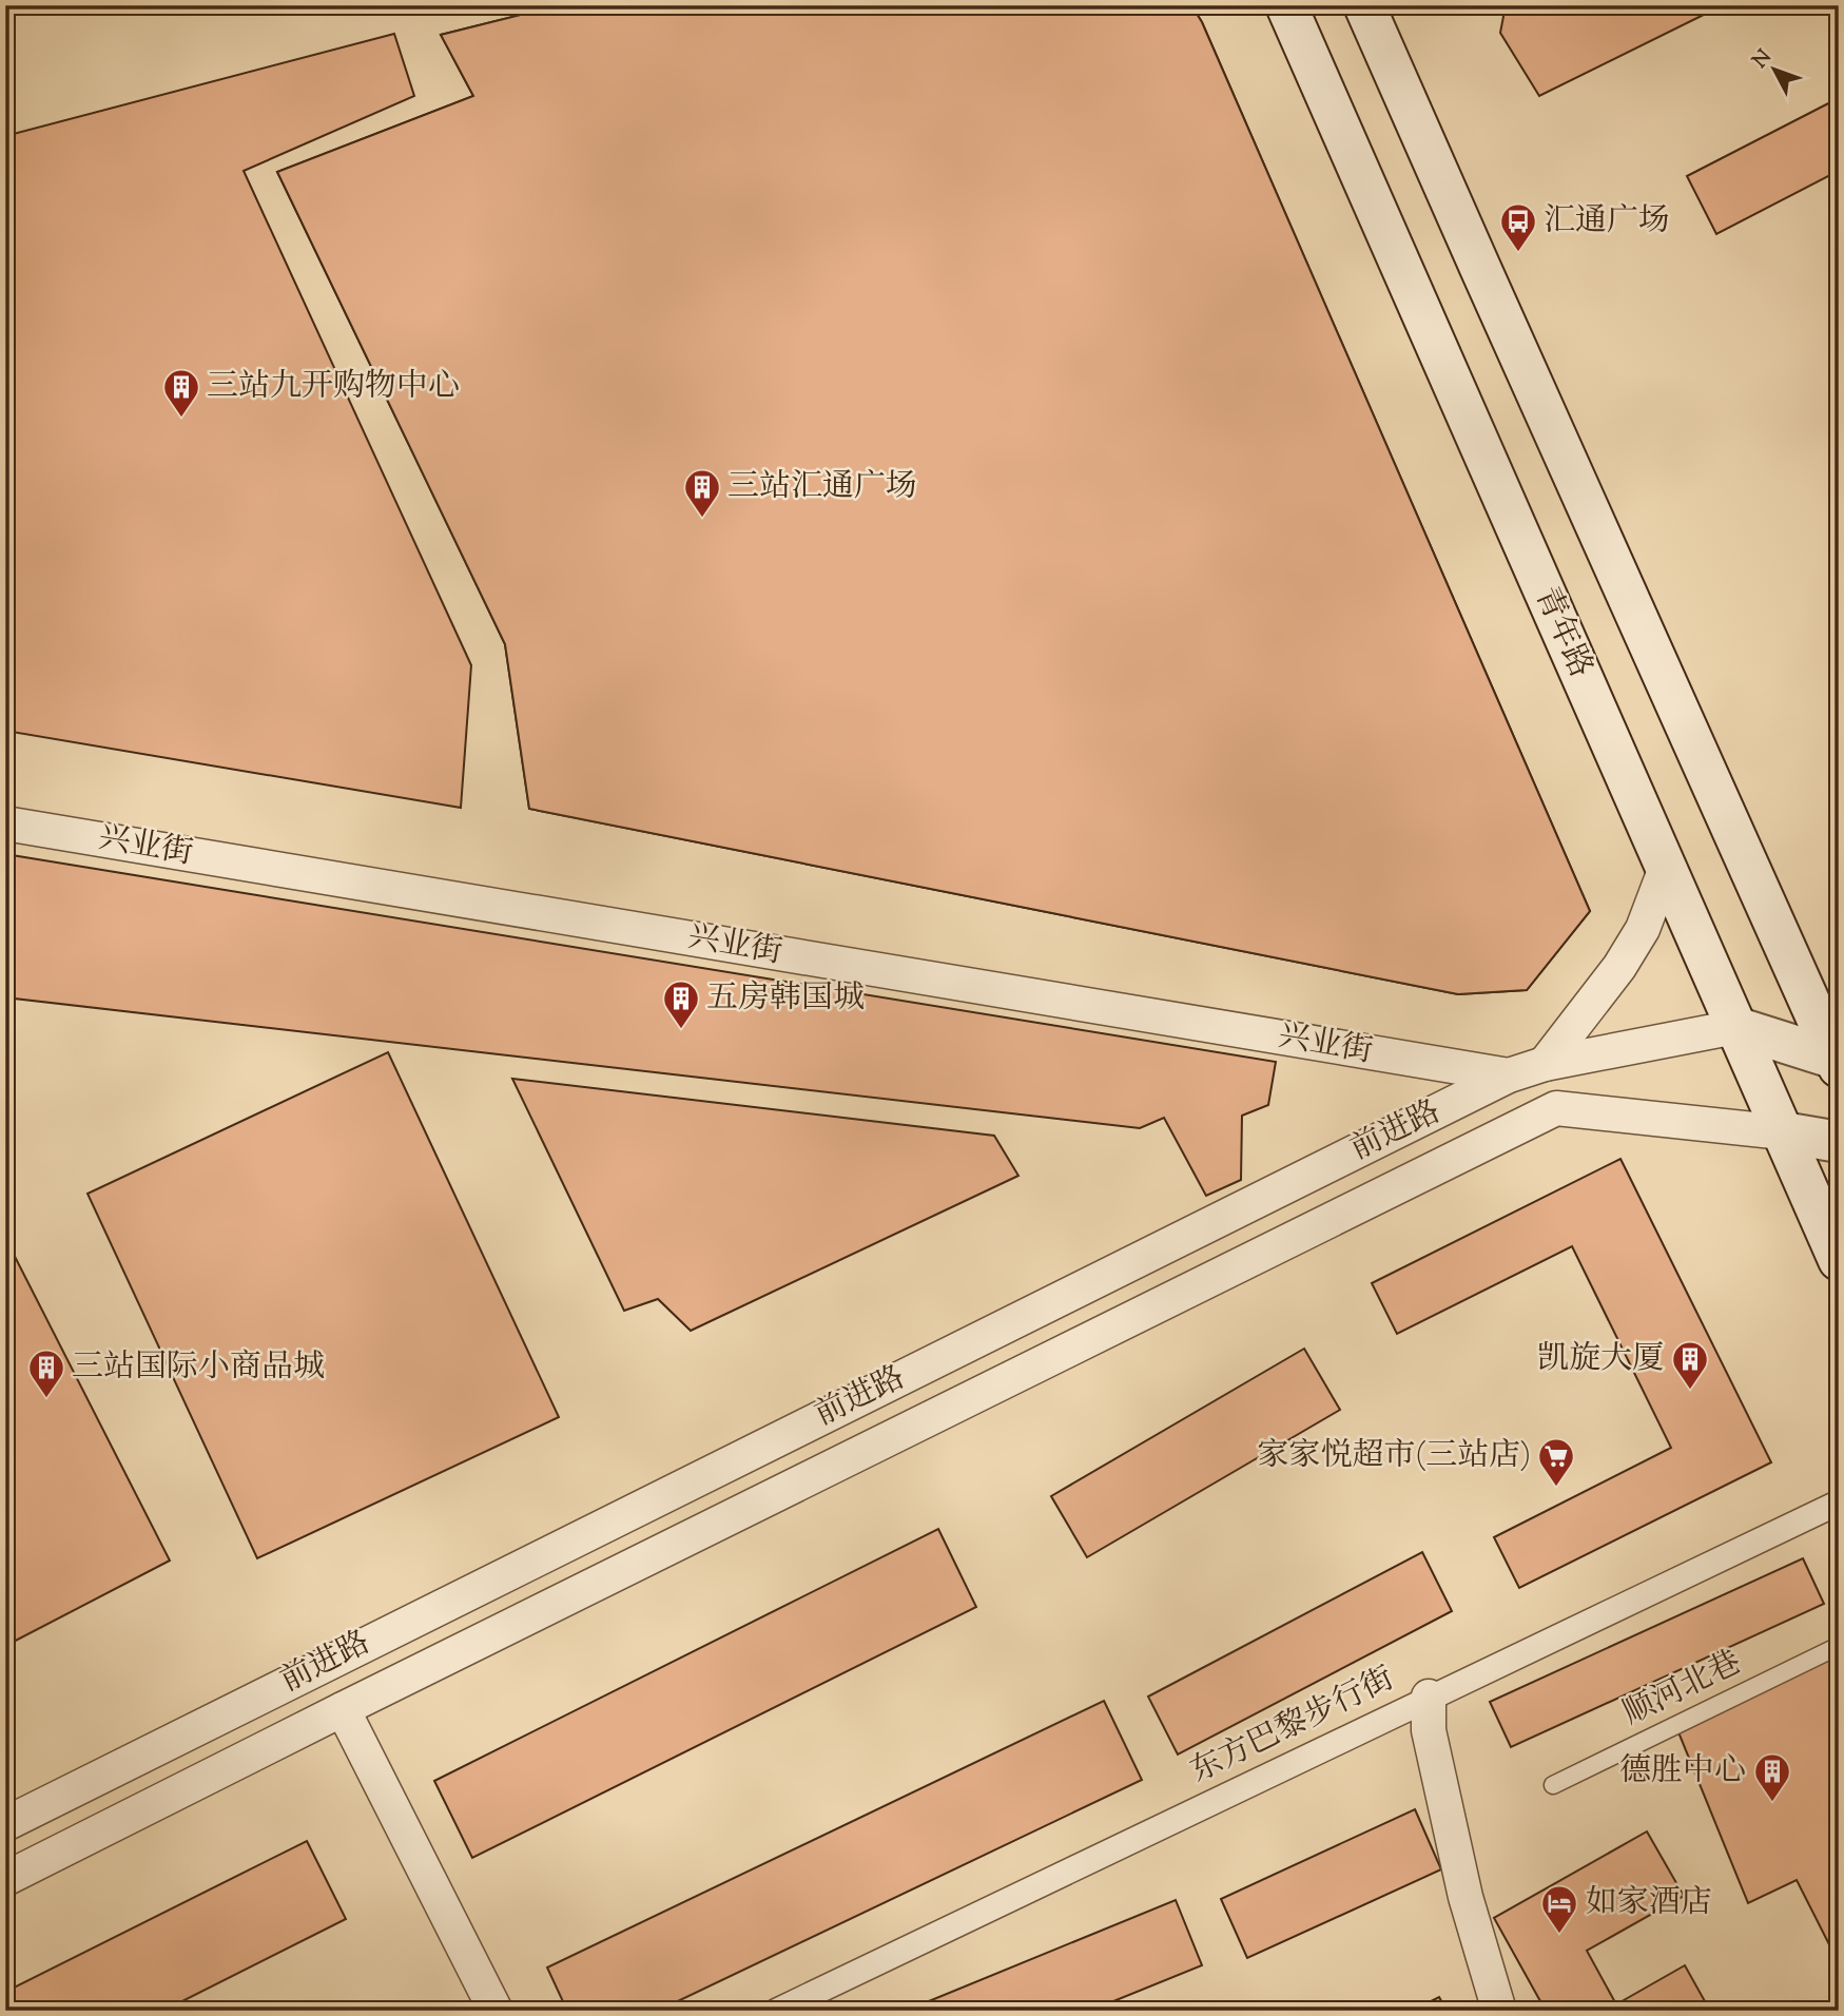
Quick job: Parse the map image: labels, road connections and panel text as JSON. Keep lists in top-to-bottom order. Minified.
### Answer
{"streets":{"main road":["青年路"],"street":["兴业街","前进路","东方巴黎步行街"],"lane":["顺河北巷"]},"crossings":[["青年路","前进路"],["兴业街","前进路"]],"places":{"bus stop":["汇通广场"],"building":["三站九开购物中心","三站汇通广场","五房韩国城","凯旋大厦","三站国际小商品城","德胜中心"],"supermarket":["家家悦超市(三站店)"],"hotel":["如家酒店"]},"north":"top left"}
